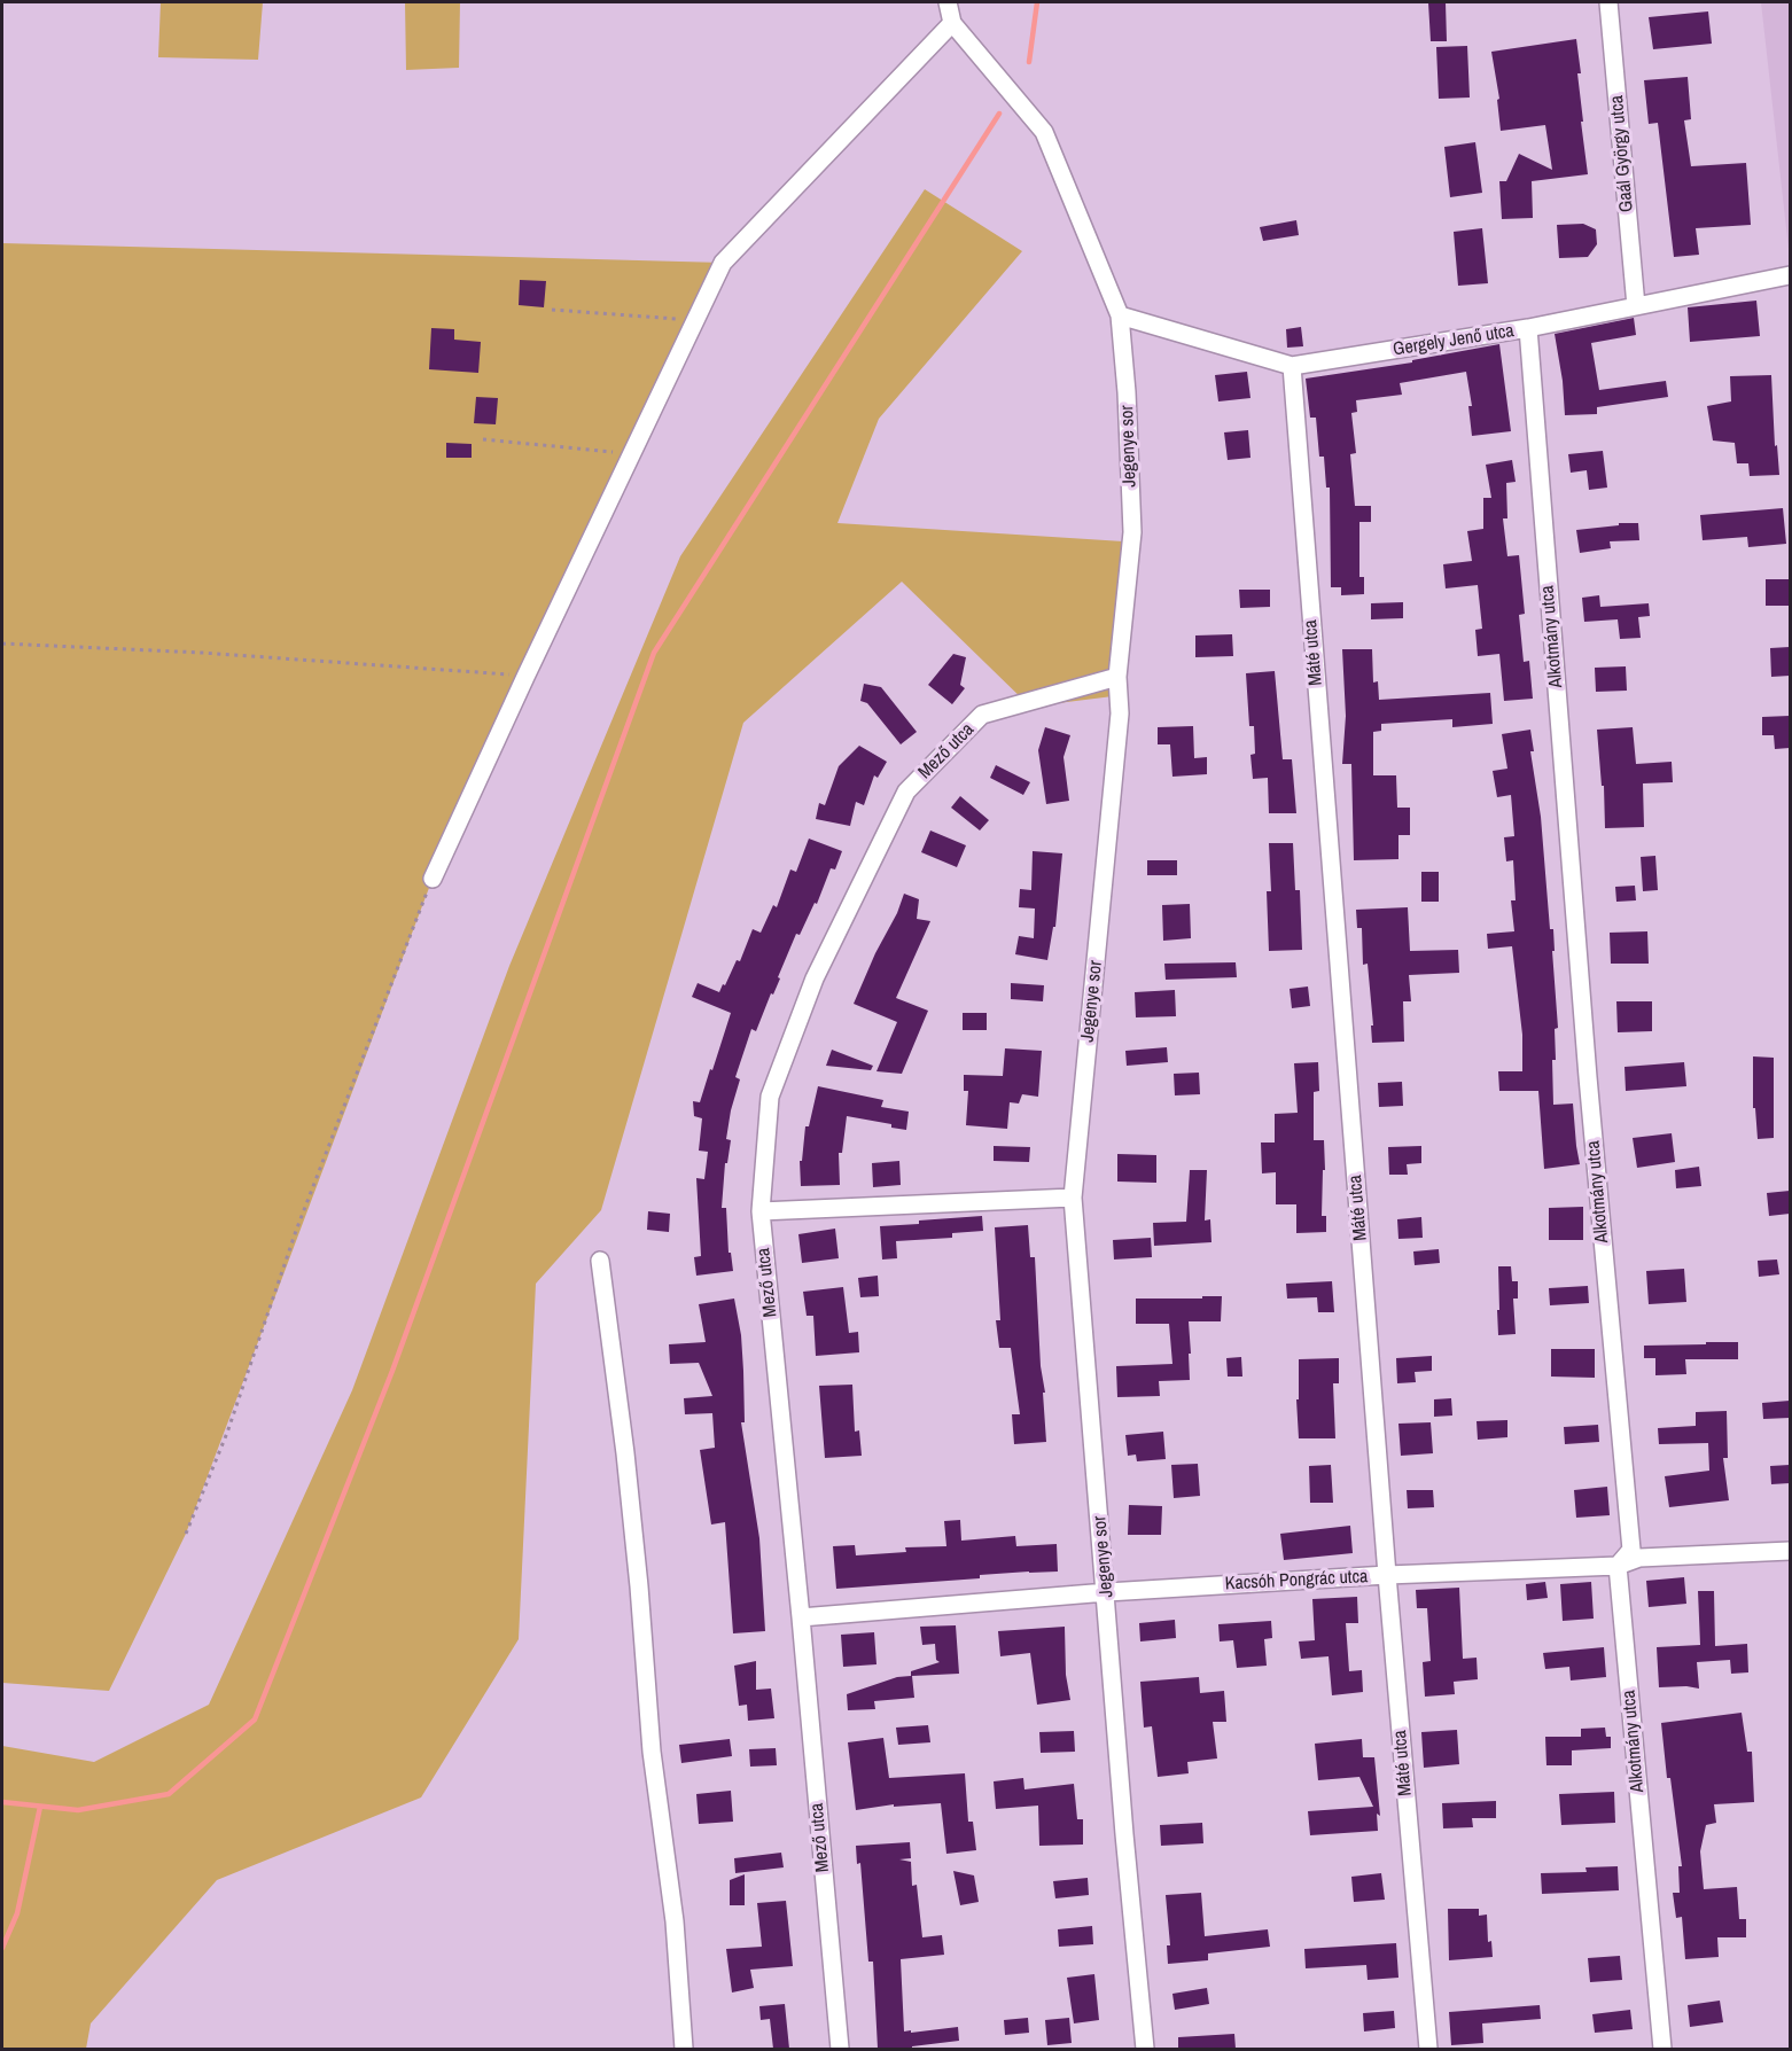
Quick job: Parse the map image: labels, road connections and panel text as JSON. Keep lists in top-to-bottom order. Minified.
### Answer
{"streets":{"street":["Gaál György utca","Gergely Jenő utca","Jegenye sor","Alkotmány utca","Máté utca","Mező utca","Kacsóh Pongrác utca"]},"crossings":[["Gaál György utca","Gergely Jenő utca"],["Gergely Jenő utca","Jegenye sor"],["Gergely Jenő utca","Alkotmány utca"],["Gergely Jenő utca","Máté utca"],["Jegenye sor","Mező utca"],["Jegenye sor","Kacsóh Pongrác utca"],["Alkotmány utca","Kacsóh Pongrác utca"],["Máté utca","Kacsóh Pongrác utca"],["Mező utca","Kacsóh Pongrác utca"]]}
